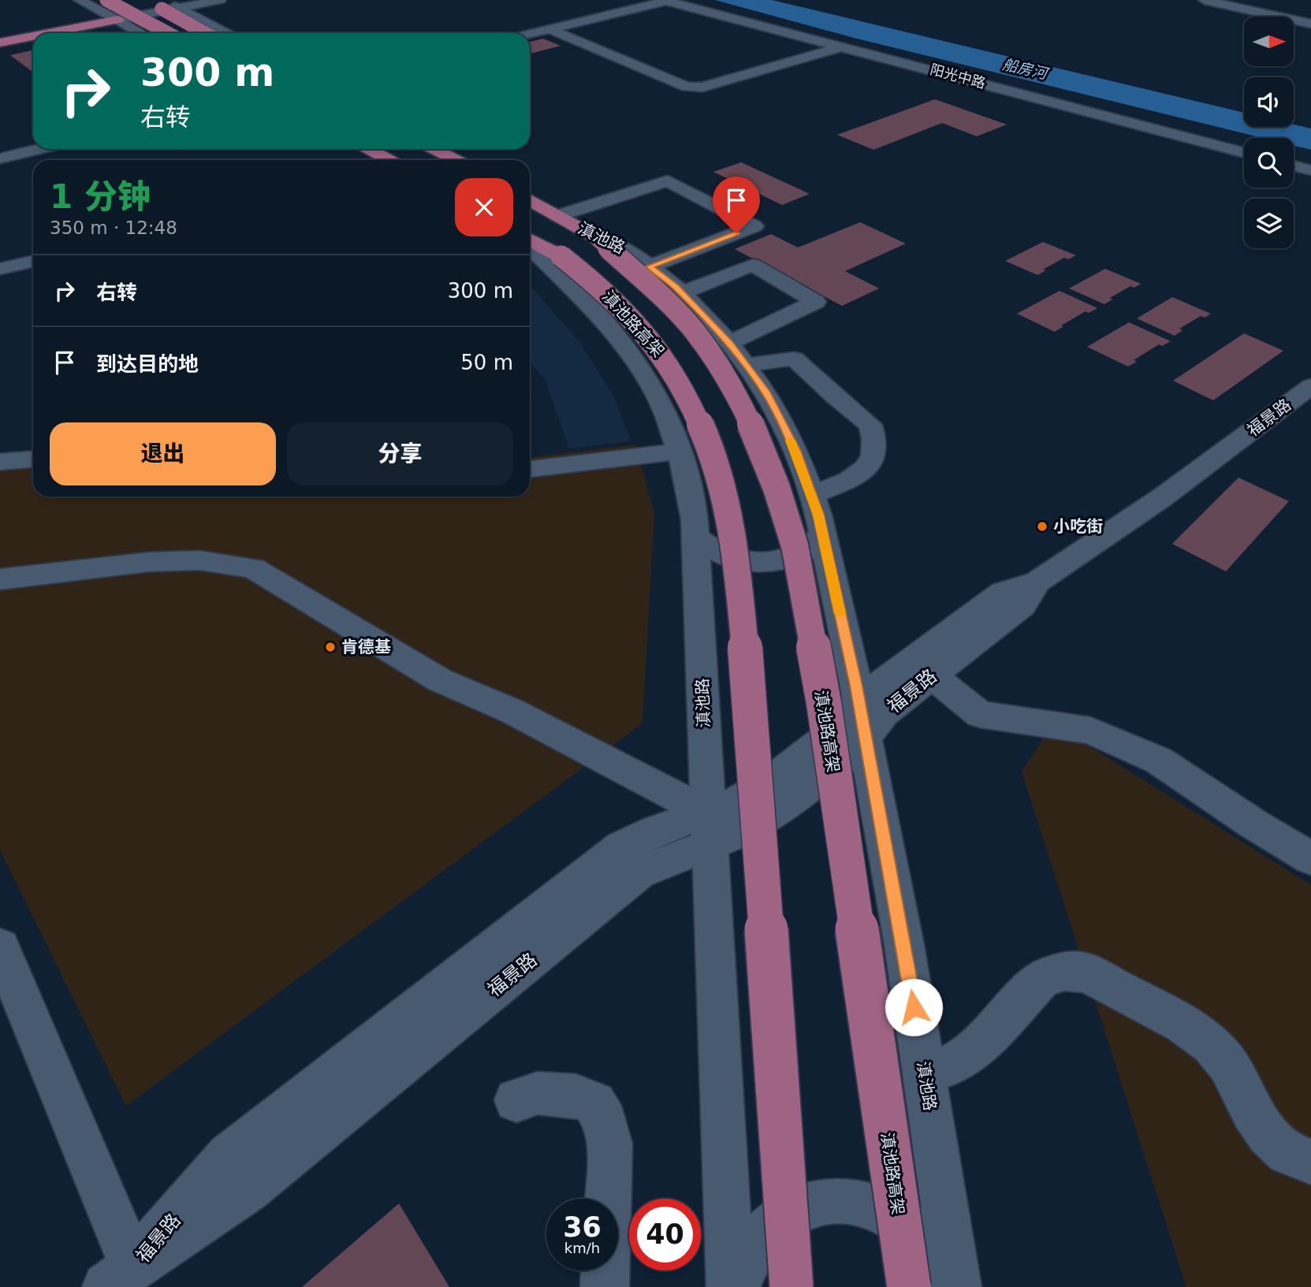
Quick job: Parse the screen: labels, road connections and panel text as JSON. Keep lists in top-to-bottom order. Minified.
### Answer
{"streets":{"main road":["滇池路","滇池路高架"],"street":["阳光中路","福景路"]},"crossings":[["滇池路","滇池路高架"],["滇池路","福景路"]],"water":["船房河"],"places":["小吃街","肯德基"],"north":"right","page":{"turn":["300 m","右转"],"heading":["1 分钟","350 m · 12:48"],"list":[{"name":"右转","value":"300 m"},{"name":"到达目的地","value":"50 m"}],"buttons":["退出","分享"],"speed":"36 km/h","limit":"40"}}
